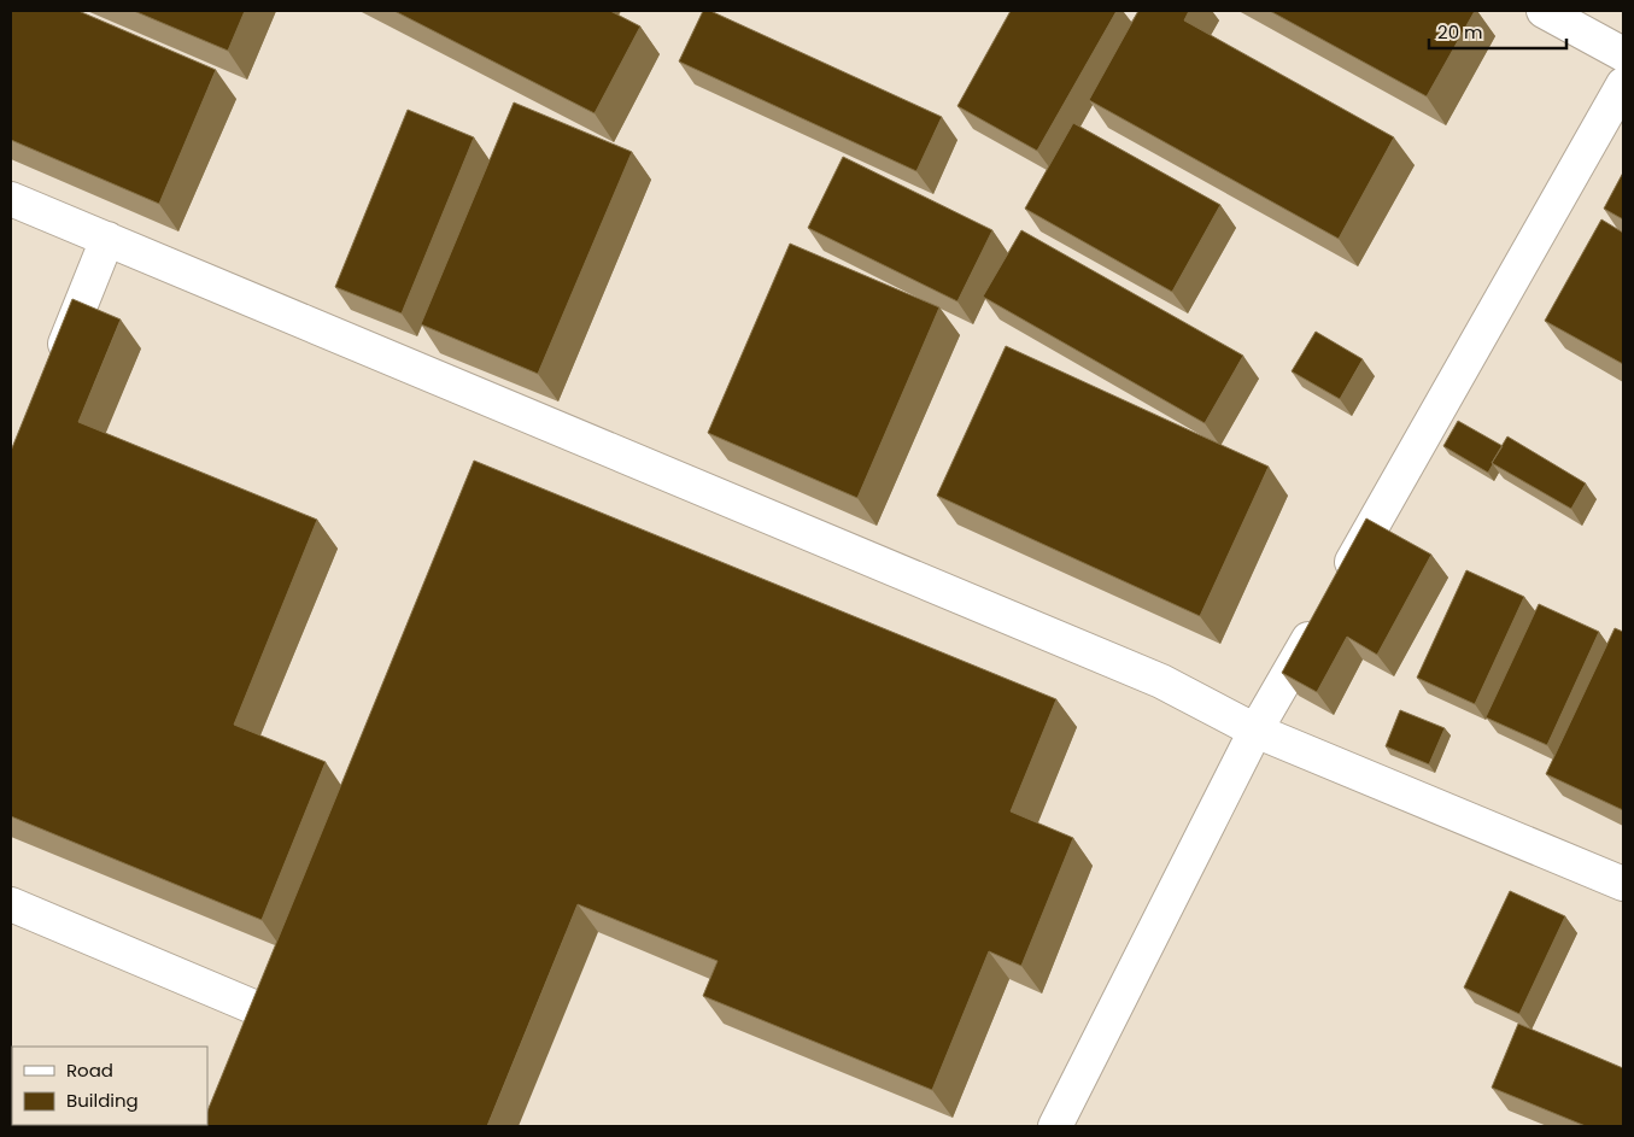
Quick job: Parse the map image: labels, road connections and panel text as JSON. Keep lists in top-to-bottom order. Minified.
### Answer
{"legend":["Road","Building"],"scale_bar":"20 m"}
